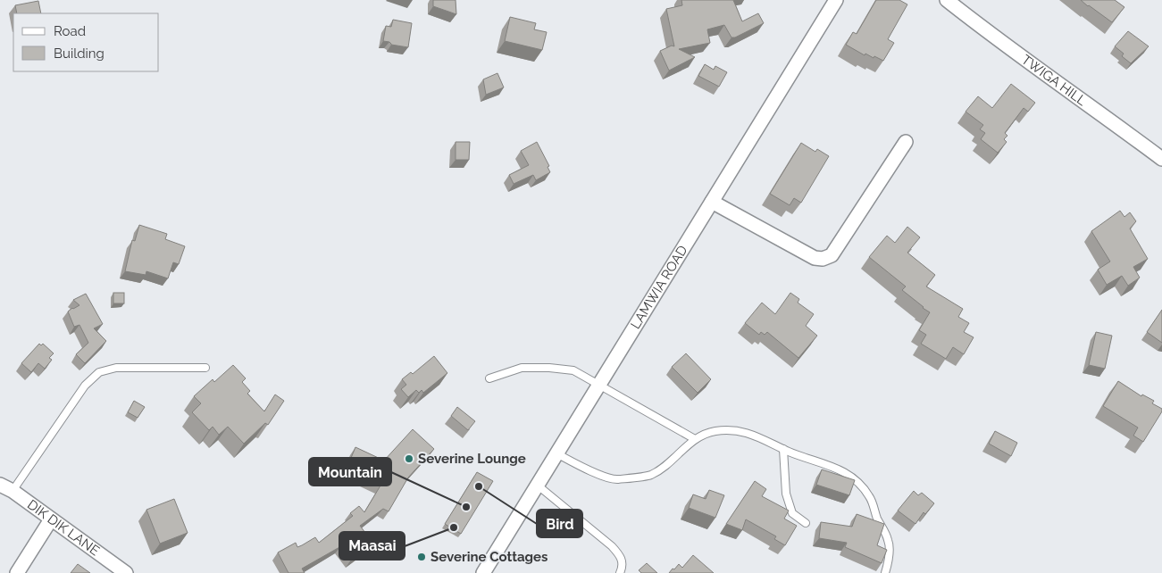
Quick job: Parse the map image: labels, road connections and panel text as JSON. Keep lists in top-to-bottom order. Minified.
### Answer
{"streets":{"street":["TWIGA HILL","LAMWIA ROAD","DIK DIK LANE"]},"places":["Severine Lounge","Bird","Mountain","Maasai","Severine Cottages"],"legend":["Road","Building"]}
